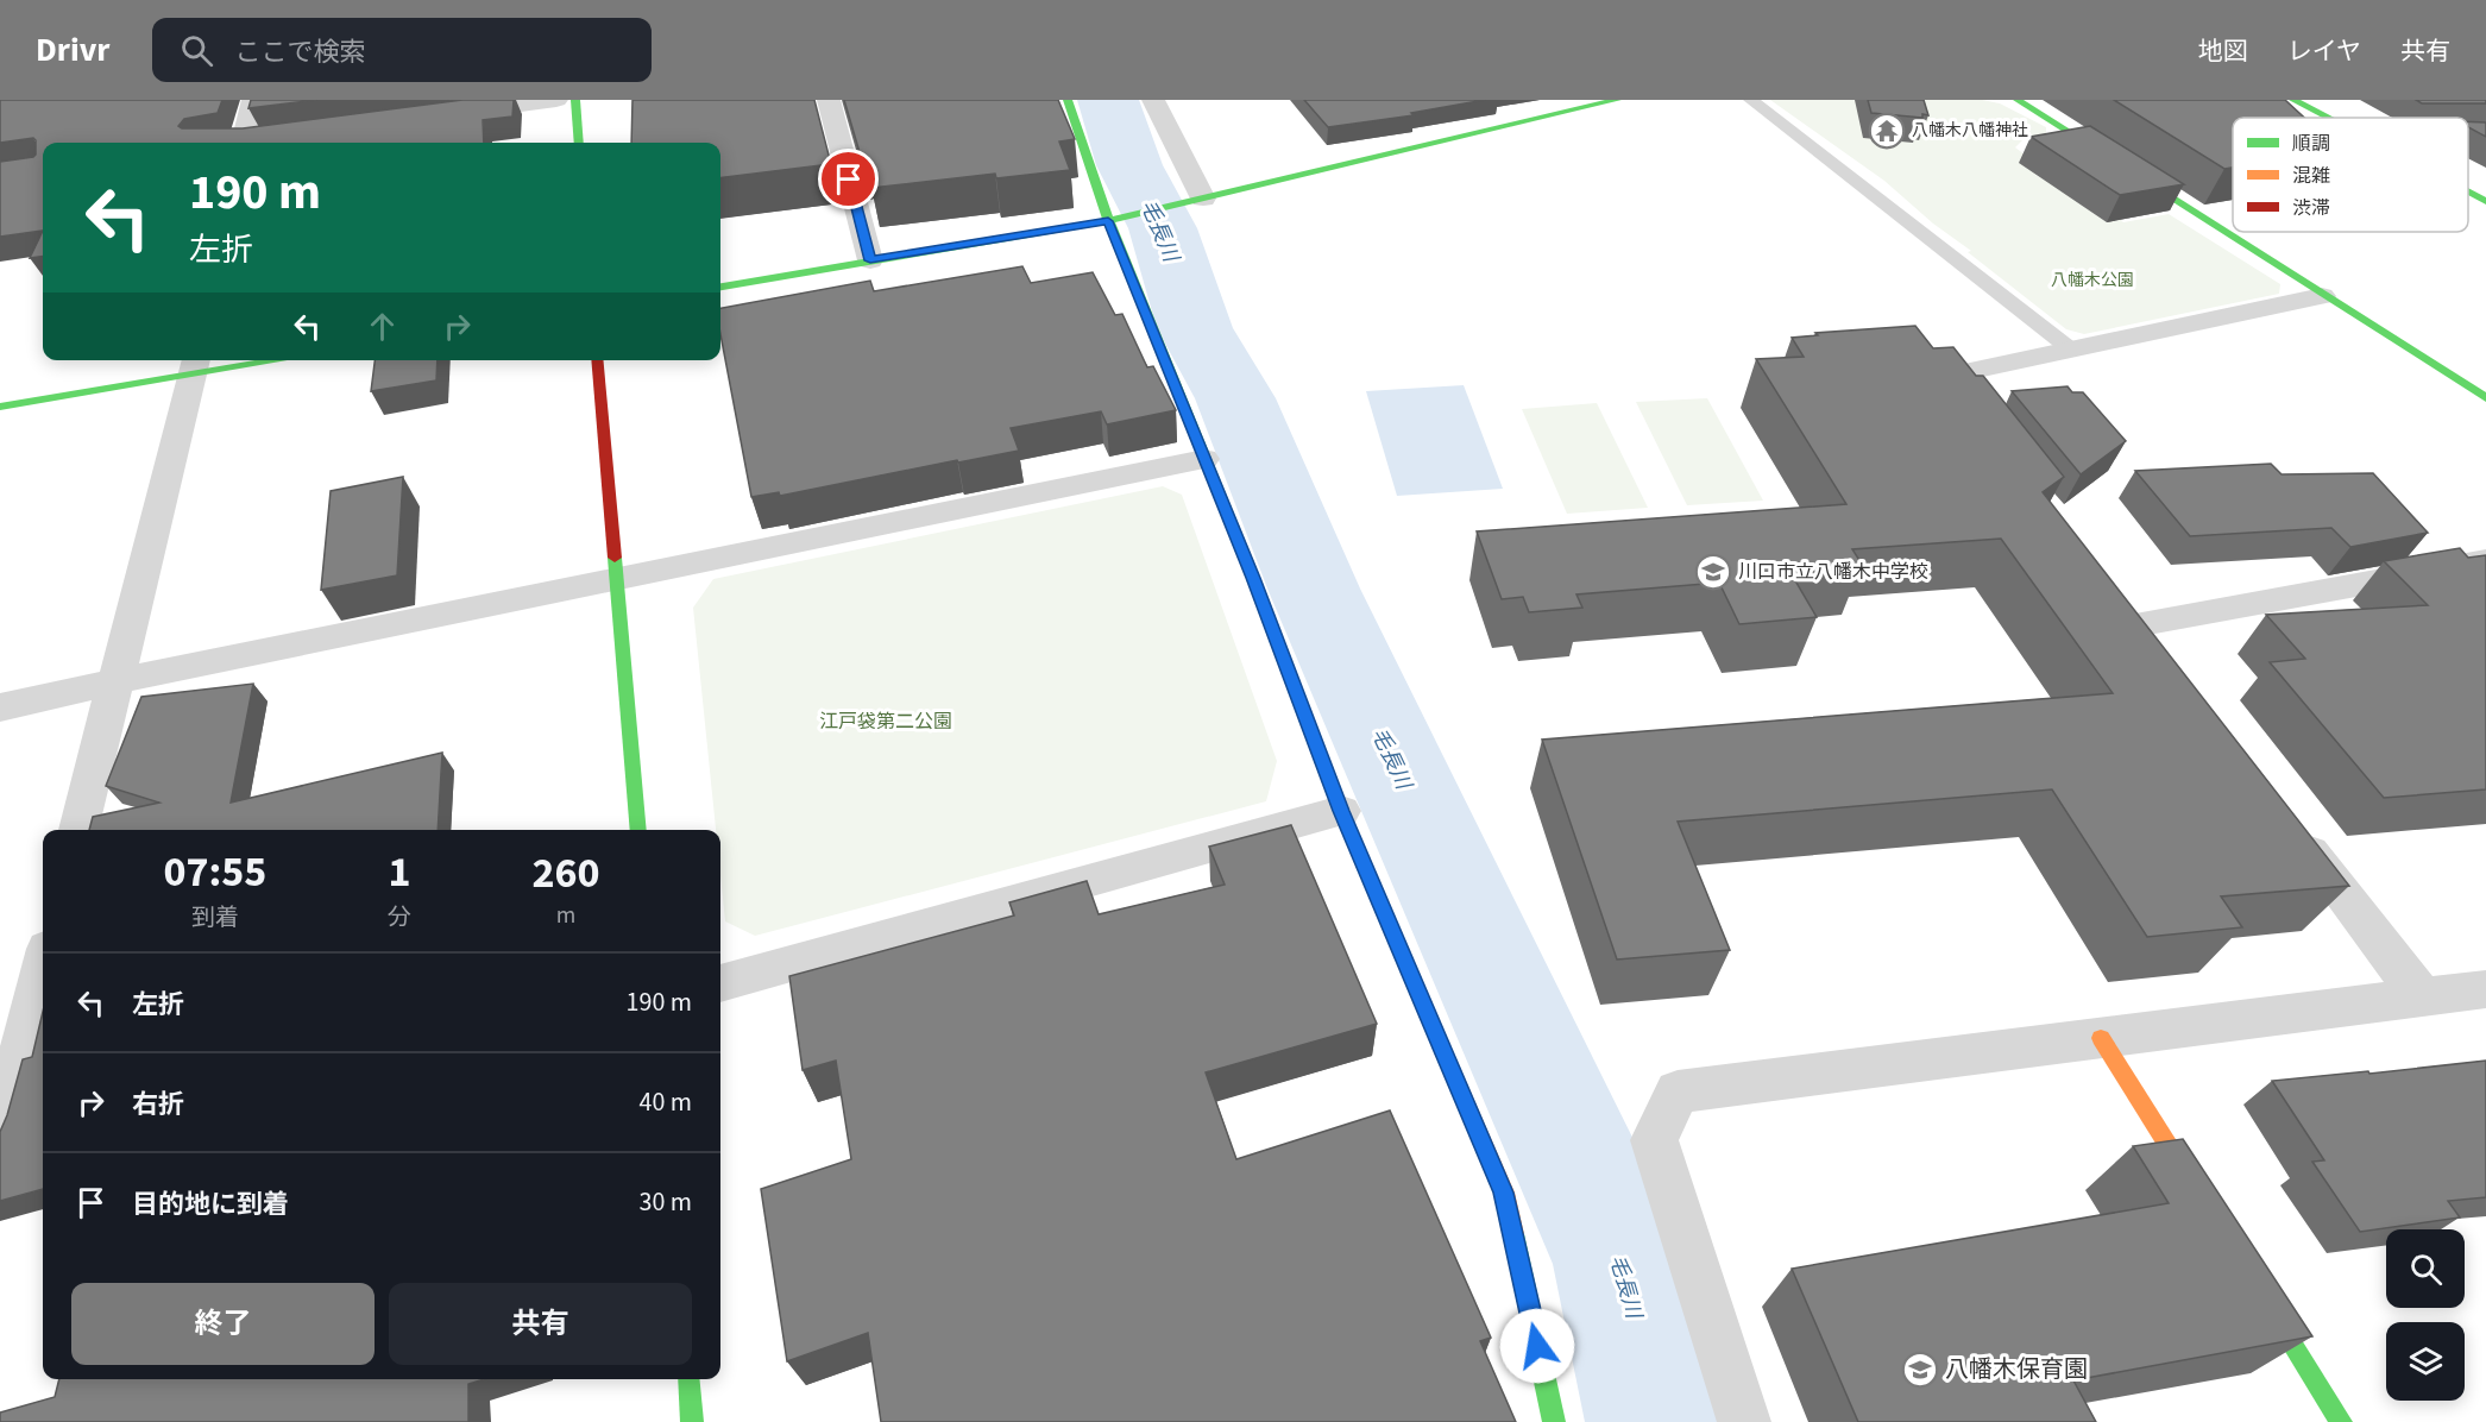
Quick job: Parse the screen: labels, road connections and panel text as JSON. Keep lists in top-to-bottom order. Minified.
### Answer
{"water":["毛長川"],"parks":["八幡木公園","江戸袋第二公園"],"places":{"temple":["八幡木八幡神社"],"school or university":["川口市立八幡木中学校","八幡木保育園"]},"legend":["順調","混雑","渋滞"],"page":{"header":"Drivr","search":"ここで検索","nav":["地図","レイヤ","共有"],"turn":["190 m","左折"],"eta":["07:55","到着","1","分","260","m"],"list":[{"name":"左折","value":"190 m"},{"name":"右折","value":"40 m"},{"name":"目的地に到着","value":"30 m"}],"buttons":["終了","共有"]}}
